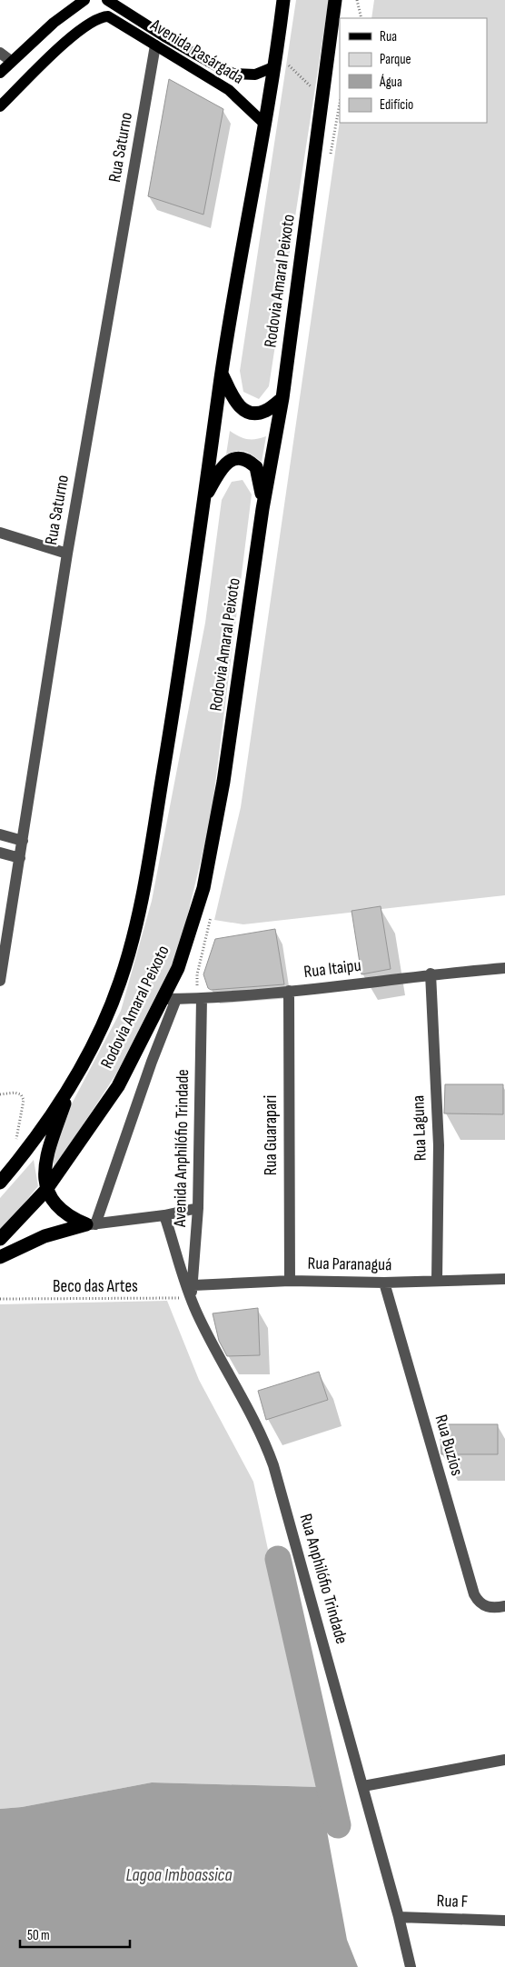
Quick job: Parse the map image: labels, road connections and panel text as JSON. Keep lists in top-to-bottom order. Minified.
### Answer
{"streets":{"highway":["Rodovia Amaral Peixoto"],"main road":["Avenida Pasárgada"],"street":["Rua Saturno","Rua Itaipu","Rua Laguna","Rua Guarapari","Avenida Anphilófio Trindade","Rua Paranaguá","Rua Buzios","Rua Anphilófio Trindade","Rua F"]},"crossings":[["Avenida Pasárgada","Rua Saturno"],["Avenida Pasárgada","Rodovia Amaral Peixoto"],["Rodovia Amaral Peixoto","Rua Itaipu"],["Rua Itaipu","Rua Laguna"],["Rua Itaipu","Rua Guarapari"],["Rua Itaipu","Avenida Anphilófio Trindade"],["Rua Laguna","Rua Paranaguá"],["Rua Guarapari","Rua Paranaguá"],["Avenida Anphilófio Trindade","Rua Paranaguá"],["Avenida Anphilófio Trindade","Rua Anphilófio Trindade"],["Rua Paranaguá","Rua Buzios"],["Rua Anphilófio Trindade","Rua F"]],"water":["Lagoa Imboassica"],"legend":["Rua","Parque","Água","Edifício"],"scale_bar":"50 m"}
